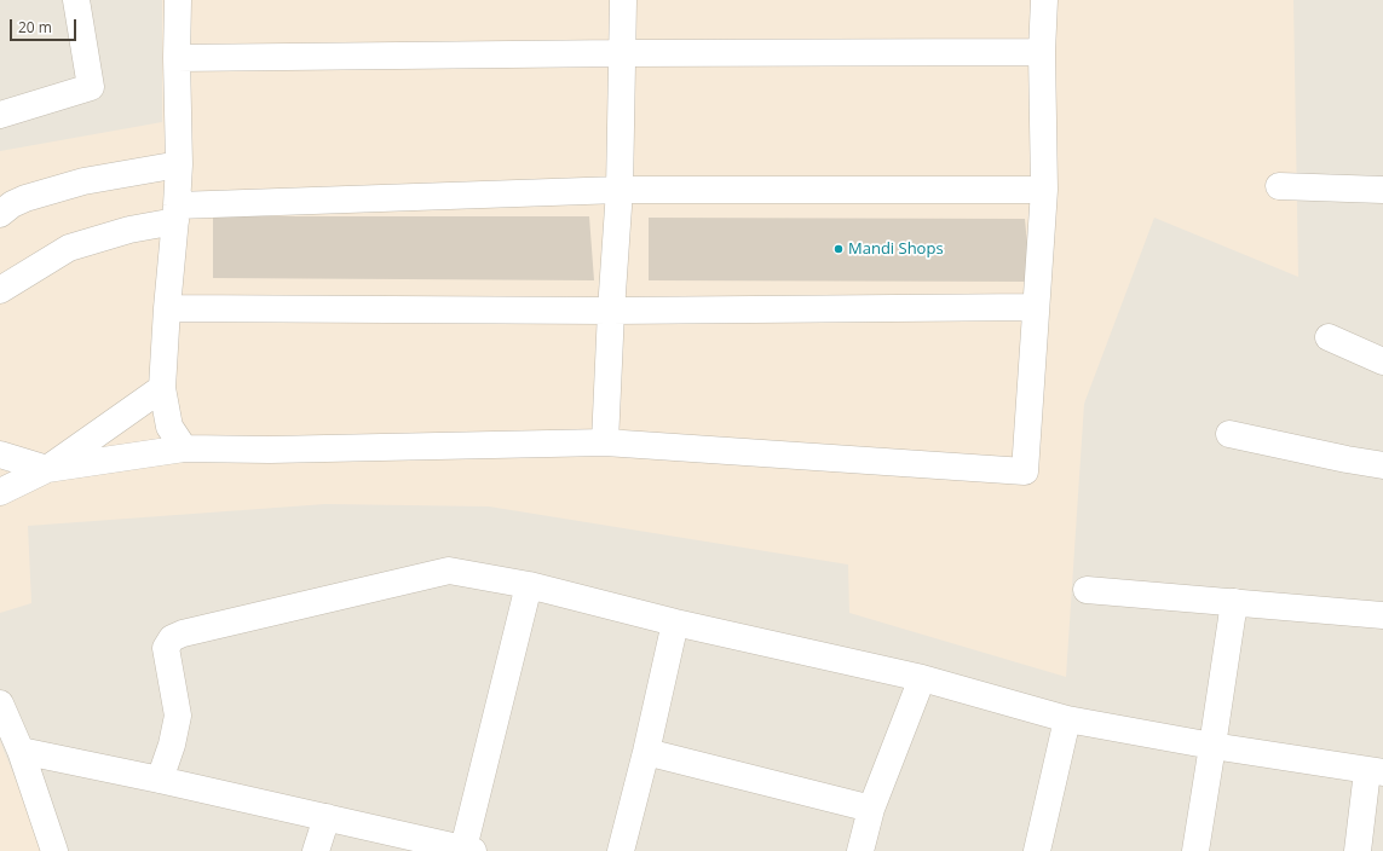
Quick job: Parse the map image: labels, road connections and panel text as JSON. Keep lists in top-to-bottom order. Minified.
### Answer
{"places":["Mandi Shops"],"scale_bar":"20 m"}
